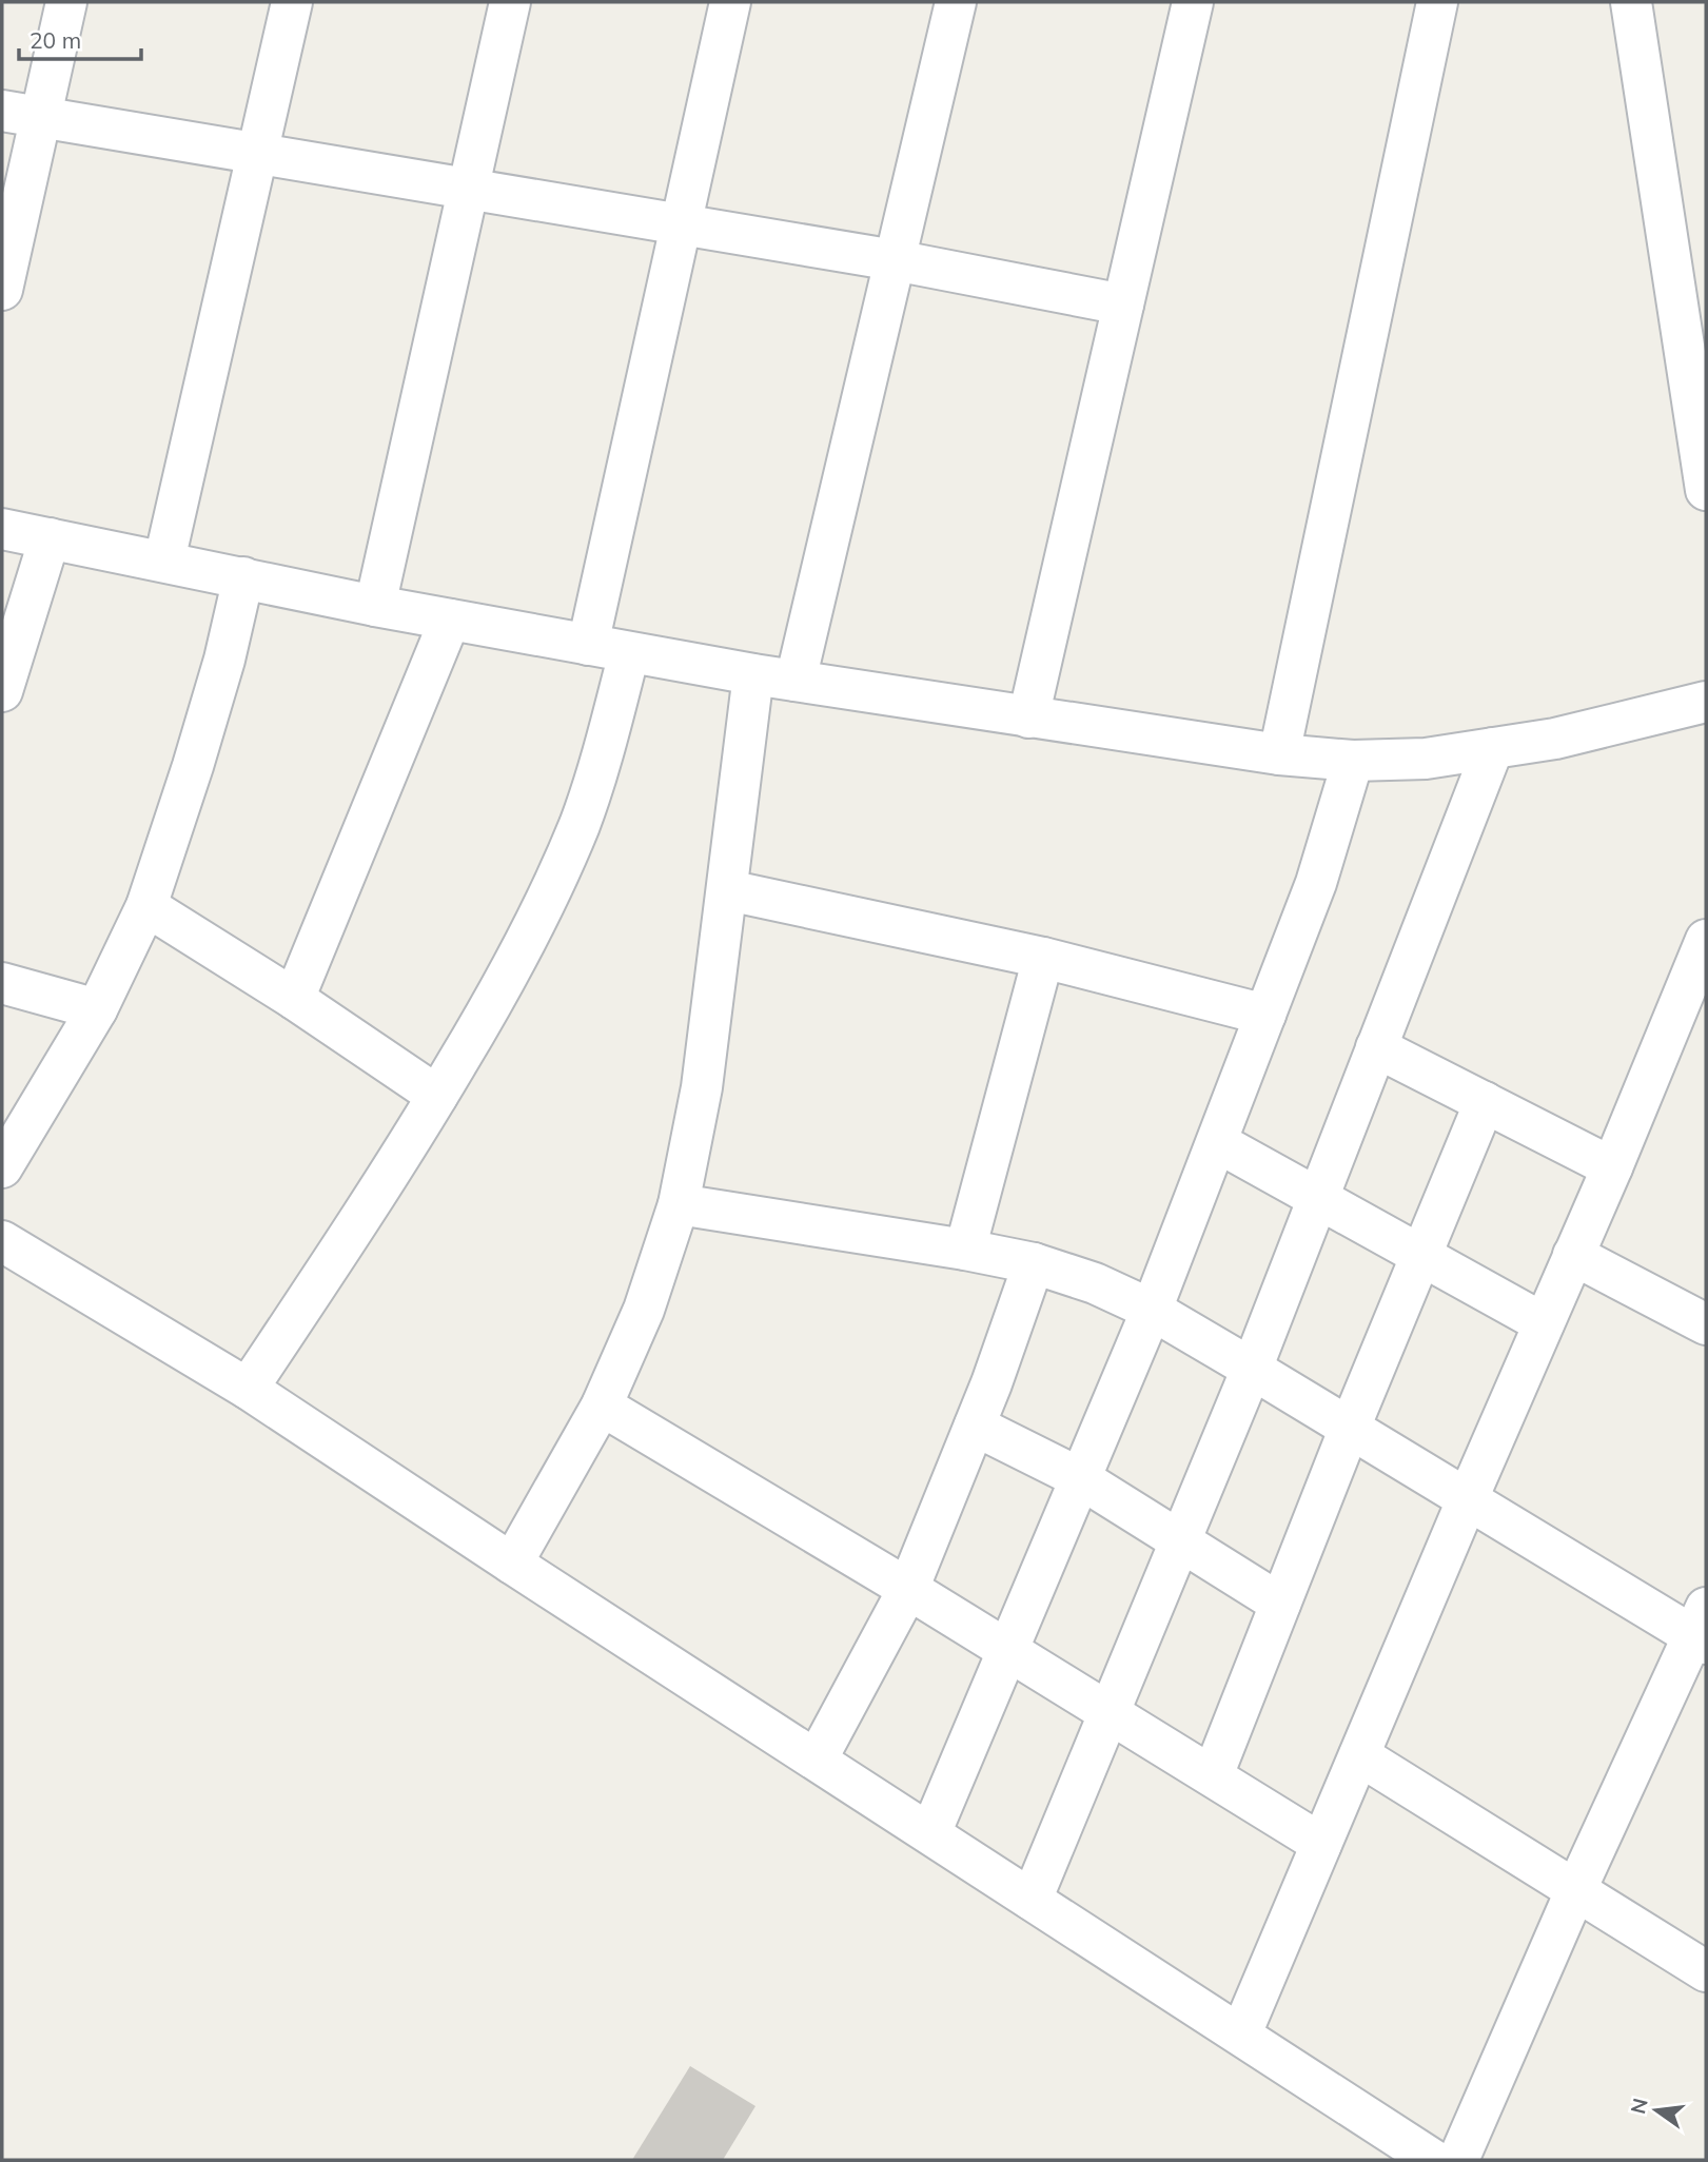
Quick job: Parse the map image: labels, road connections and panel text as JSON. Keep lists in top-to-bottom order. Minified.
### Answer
{"scale_bar":"20 m","north":"left"}
